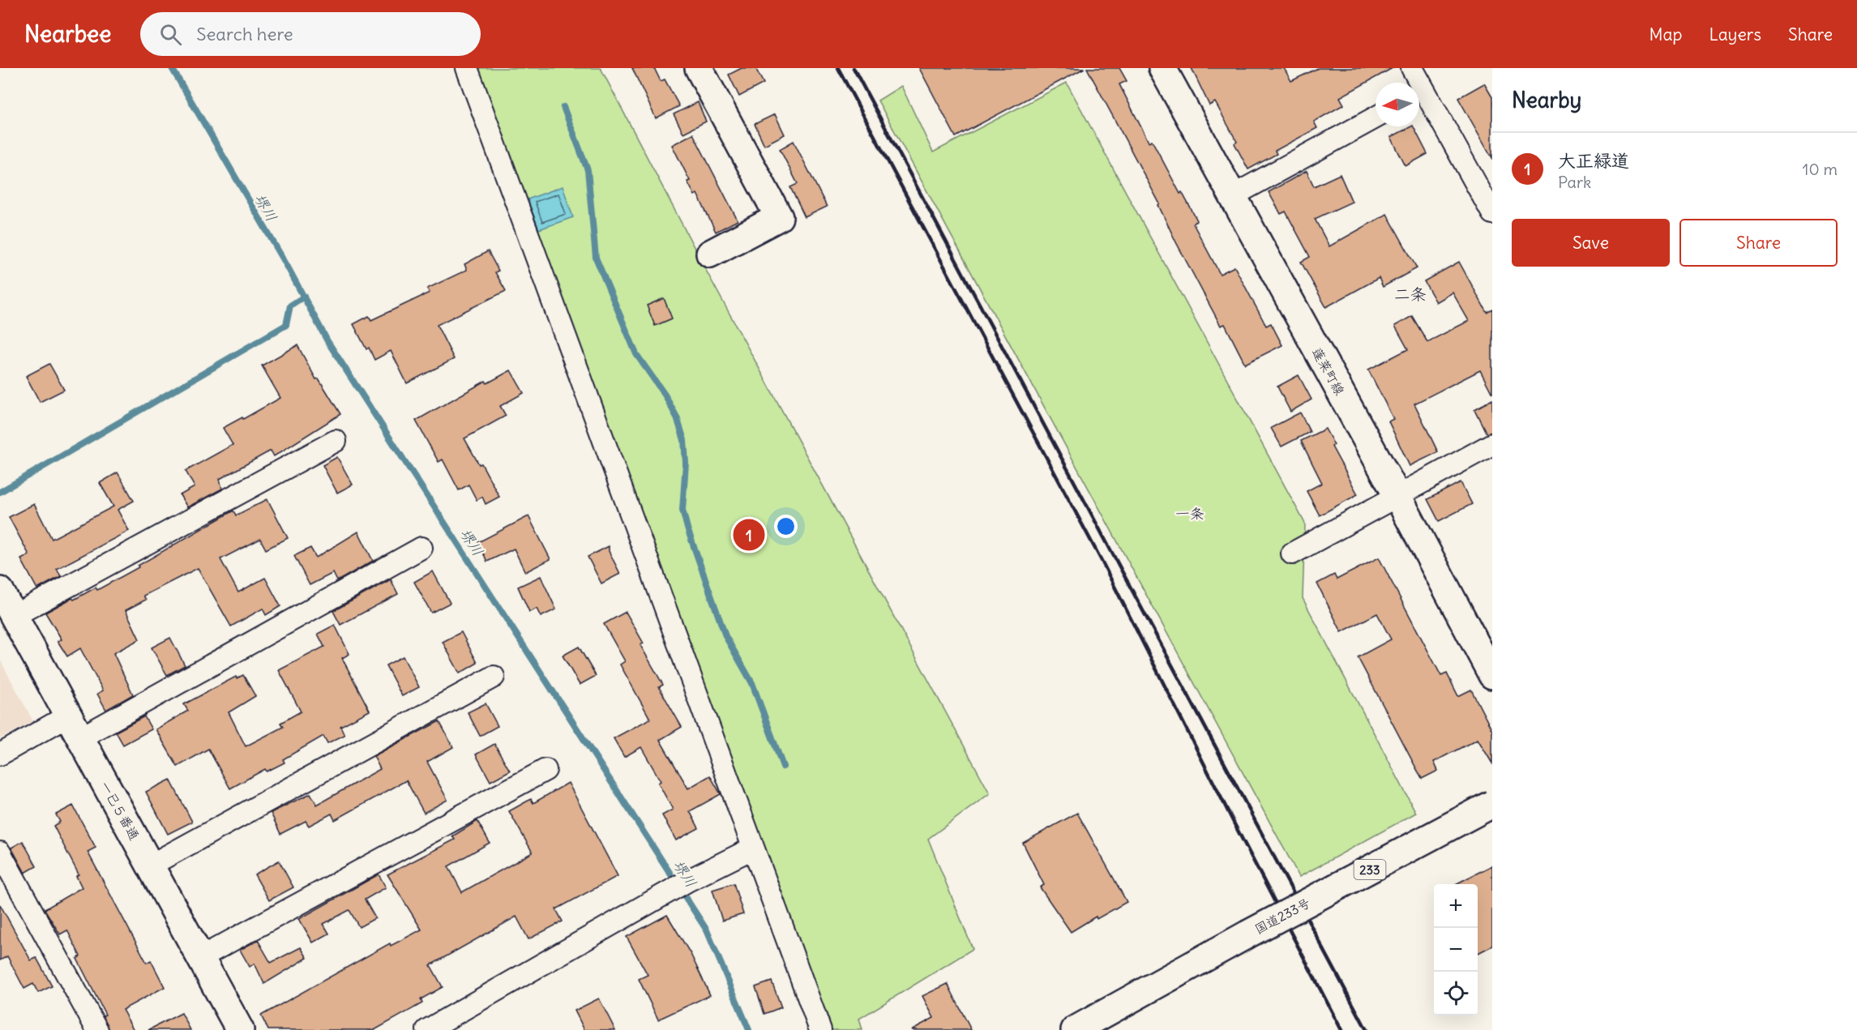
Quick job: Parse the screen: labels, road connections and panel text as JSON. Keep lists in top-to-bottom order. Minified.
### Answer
{"streets":{"main road":["蓬莱町線","一已５番通","233","国道233号"]},"districts":["二条","一条"],"water":["堺川"],"north":"left","page":{"header":"Nearbee","search":"Search here","nav":["Map","Layers","Share"],"heading":"Nearby","list":[{"mark":"1","name":"大正緑道","note":"Park","value":"10 m"}],"buttons":["Save","Share"],"pins":"1","map_buttons":["+","−"]}}
